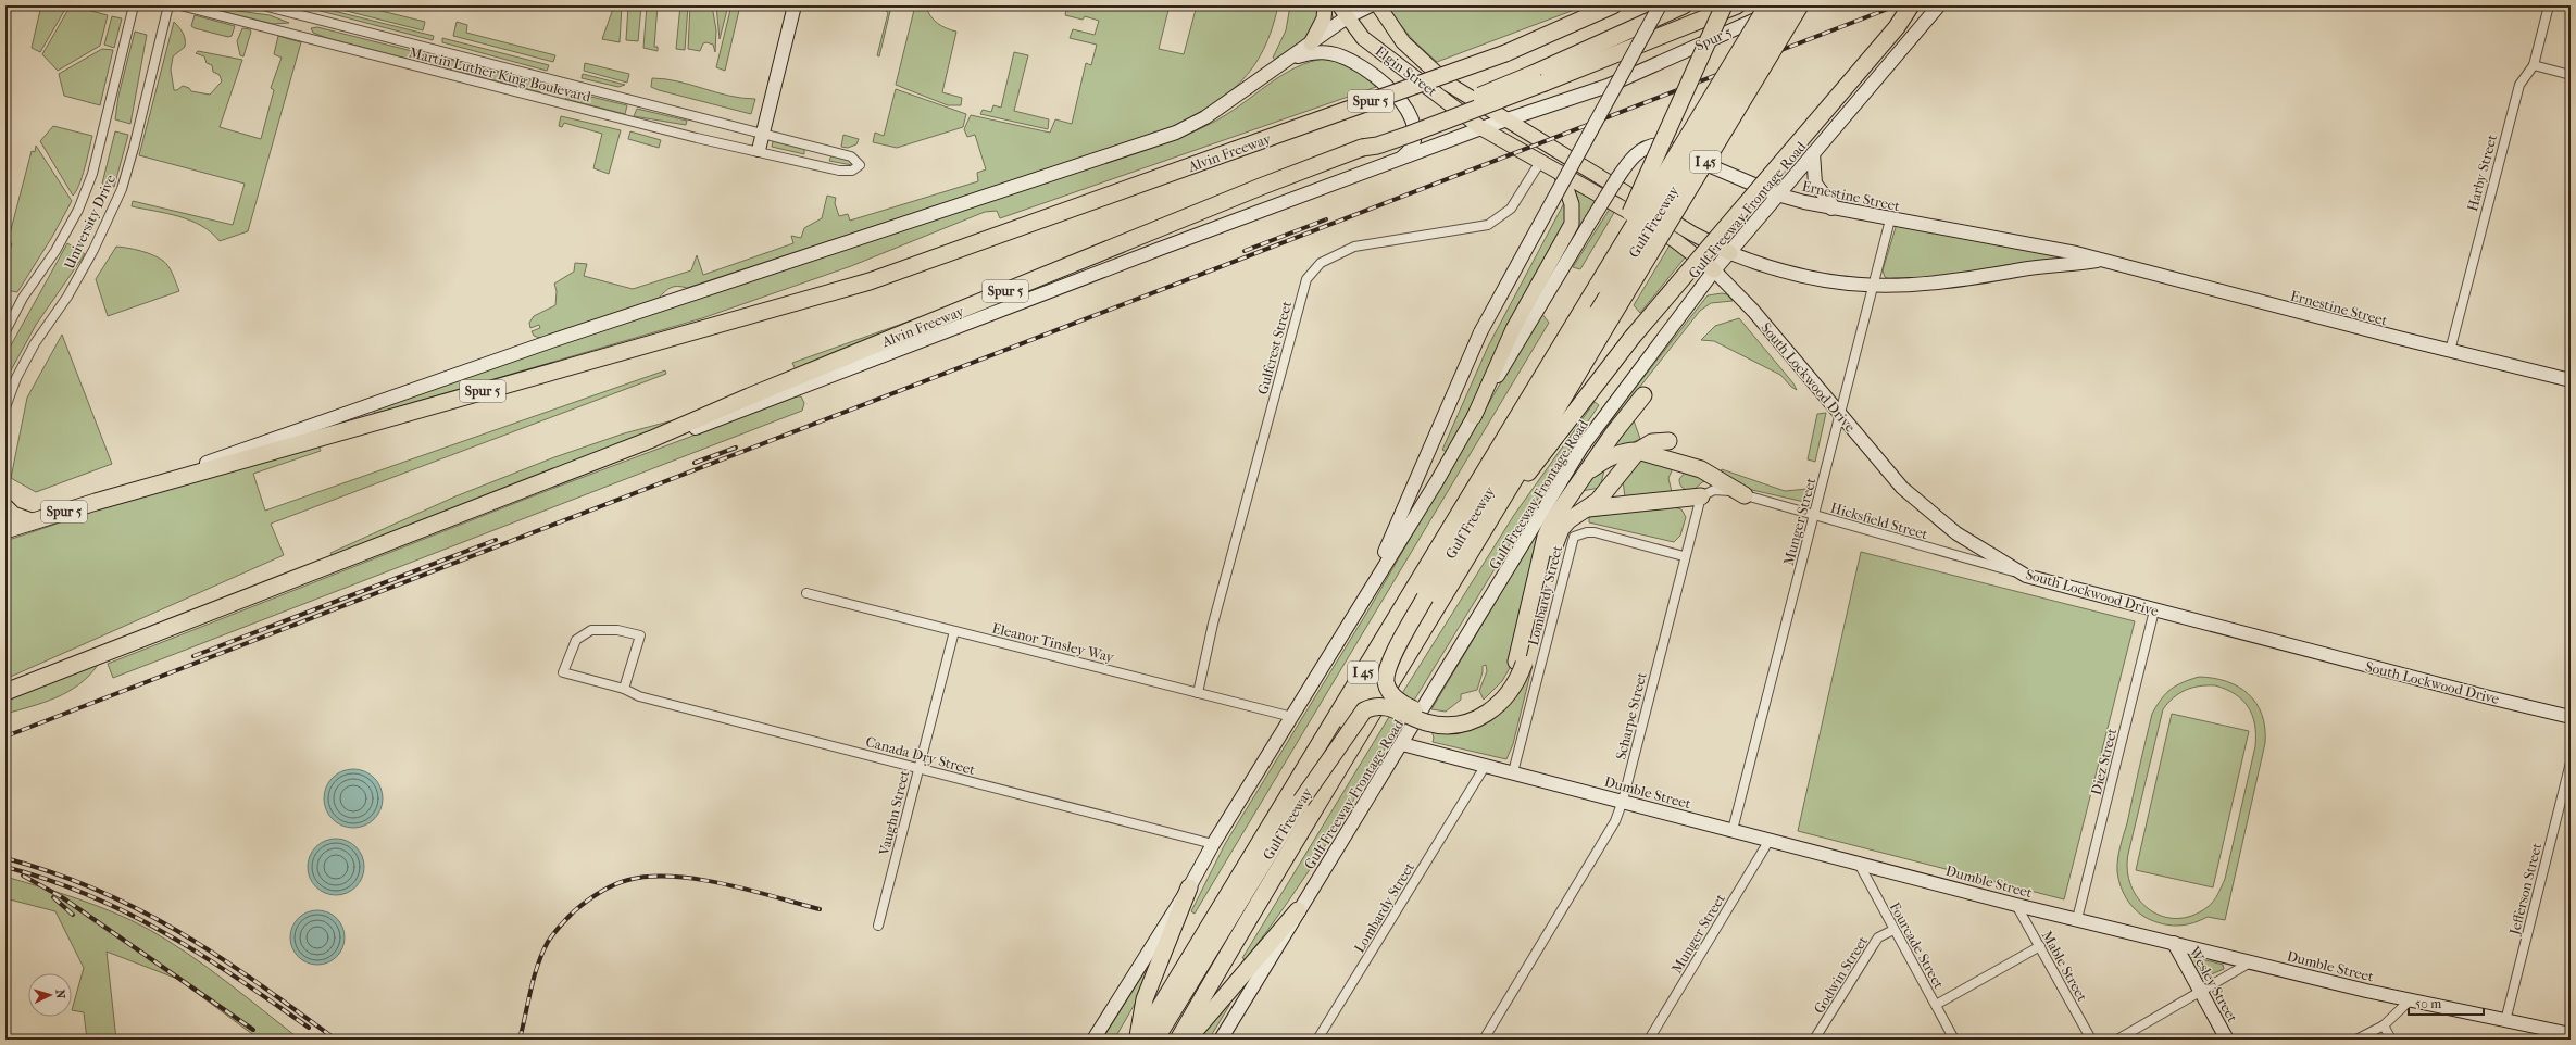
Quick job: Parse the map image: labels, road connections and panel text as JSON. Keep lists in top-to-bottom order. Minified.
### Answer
{"streets":{"highway":["Spur 5","Alvin Freeway","I 45","Gulf Freeway"],"main road":["Elgin Street","Ernestine Street","Gulf Freeway Frontage Road","South Lockwood Drive","Dumble Street","Wesley Street"],"street":["Martin Luther King Boulevard","Harby Street","University Drive","Gulfcrest Street","Hicksfield Street","Munger Street","Lombardy Street","Eleanor Tinsley Way","Scharpe Street","Canada Dry Street","Diez Street","Vaughn Street","Jefferson Street","Fourcade Street","Mable Street","Godwin Street"]},"crossings":[["Spur 5","Elgin Street"],["Spur 5","Alvin Freeway"],["Spur 5","South Lockwood Drive"],["Elgin Street","South Lockwood Drive"],["Harby Street","Ernestine Street"],["Ernestine Street","Gulf Freeway Frontage Road"],["Ernestine Street","Munger Street"],["Gulf Freeway Frontage Road","South Lockwood Drive"],["Gulf Freeway Frontage Road","Dumble Street"],["Gulfcrest Street","South Lockwood Drive"],["Gulfcrest Street","Eleanor Tinsley Way"],["South Lockwood Drive","Hicksfield Street"],["South Lockwood Drive","Munger Street"],["South Lockwood Drive","Diez Street"],["Hicksfield Street","Munger Street"],["Hicksfield Street","Scharpe Street"],["Munger Street","Dumble Street"],["Lombardy Street","Scharpe Street"],["Lombardy Street","Dumble Street"],["Eleanor Tinsley Way","Vaughn Street"],["Scharpe Street","Dumble Street"],["Canada Dry Street","Vaughn Street"],["Diez Street","Dumble Street"],["Dumble Street","Jefferson Street"],["Dumble Street","Fourcade Street"],["Dumble Street","Mable Street"],["Dumble Street","Wesley Street"],["Fourcade Street","Godwin Street"]],"scale_bar":"50 m","north":"right"}
